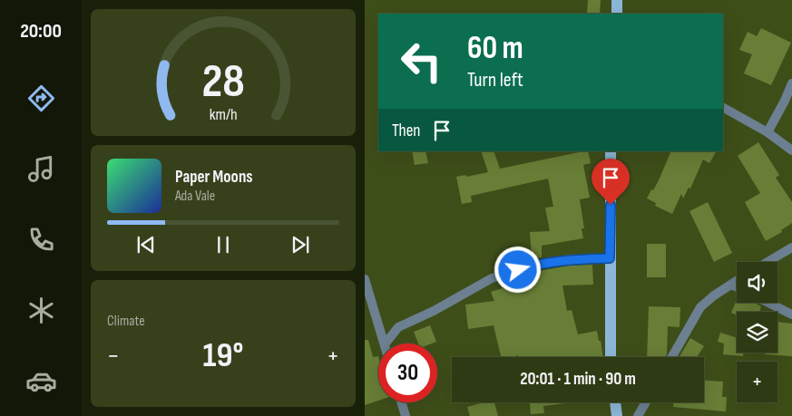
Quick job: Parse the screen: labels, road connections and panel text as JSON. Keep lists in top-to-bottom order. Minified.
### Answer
{"page":{"tabs":"20:00","turn":["60 m","Turn left"],"then":"Then","song":["Paper Moons","Ada Vale"],"map_buttons":"+","tile":"Climate","heat":["−","19°","+"],"limit":"30","trip":"20:01 · 1 min · 90 m","gauge":["28","km/h"]}}
